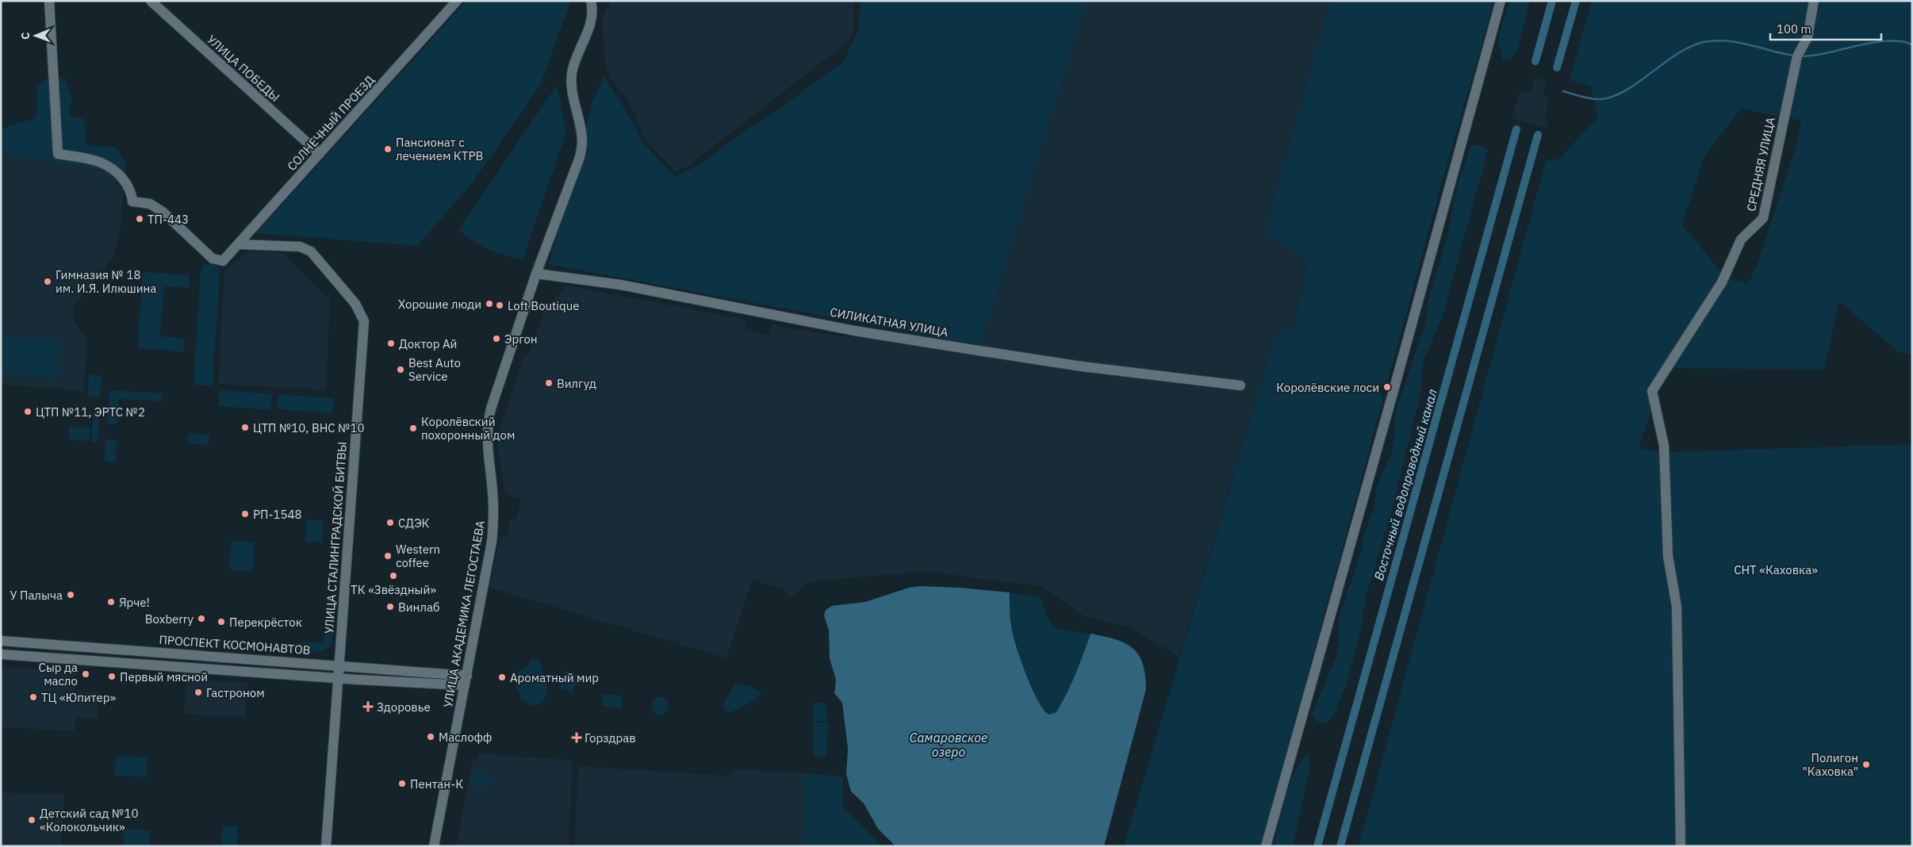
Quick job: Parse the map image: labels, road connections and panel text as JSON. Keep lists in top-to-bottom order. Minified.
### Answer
{"streets":{"street":["УЛИЦА ПОБЕДЫ","СОЛНЕЧНЫЙ ПРОЕЗД","СРЕДНЯЯ УЛИЦА","СИЛИКАТНАЯ УЛИЦА","УЛИЦА СТАЛИНГРАДСКОЙ БИТВЫ","УЛИЦА АКАДЕМИКА ЛЕГОСТАЕВА","ПРОСПЕКТ КОСМОНАВТОВ"]},"crossings":[["УЛИЦА ПОБЕДЫ","СОЛНЕЧНЫЙ ПРОЕЗД"],["СОЛНЕЧНЫЙ ПРОЕЗД","УЛИЦА СТАЛИНГРАДСКОЙ БИТВЫ"],["СИЛИКАТНАЯ УЛИЦА","УЛИЦА АКАДЕМИКА ЛЕГОСТАЕВА"],["УЛИЦА СТАЛИНГРАДСКОЙ БИТВЫ","ПРОСПЕКТ КОСМОНАВТОВ"],["УЛИЦА АКАДЕМИКА ЛЕГОСТАЕВА","ПРОСПЕКТ КОСМОНАВТОВ"]],"water":["Восточный водопроводный канал","Самаровское озеро"],"parks":["СНТ «Каховка»"],"places":{"other":["Пансионат с лечением КТРВ","ТП-443","Гимназия № 18 им. И.Я. Илюшина","Хорошие люди","Loft Boutique","Эргон","Доктор Ай","Best Auto Service","Вилгуд","Королёвские лоси","ЦТП №11, ЭРТС №2","ЦТП №10, ВНС №10","Королёвский похоронный дом","РП-1548","СДЭК","Western coffee","ТК «Звёздный»","У Палыча","Ярче!","Винлаб","Boxberry","Перекрёсток","Сыр да масло","Первый мясной","Ароматный мир","Гастроном","ТЦ «Юпитер»","Маслофф","Полигон \"Каховка\"","Пентан-К","Детский сад №10 «Колокольчик»"],"health":["Здоровье","Горздрав"]},"scale_bar":"100 m","north":"left"}
